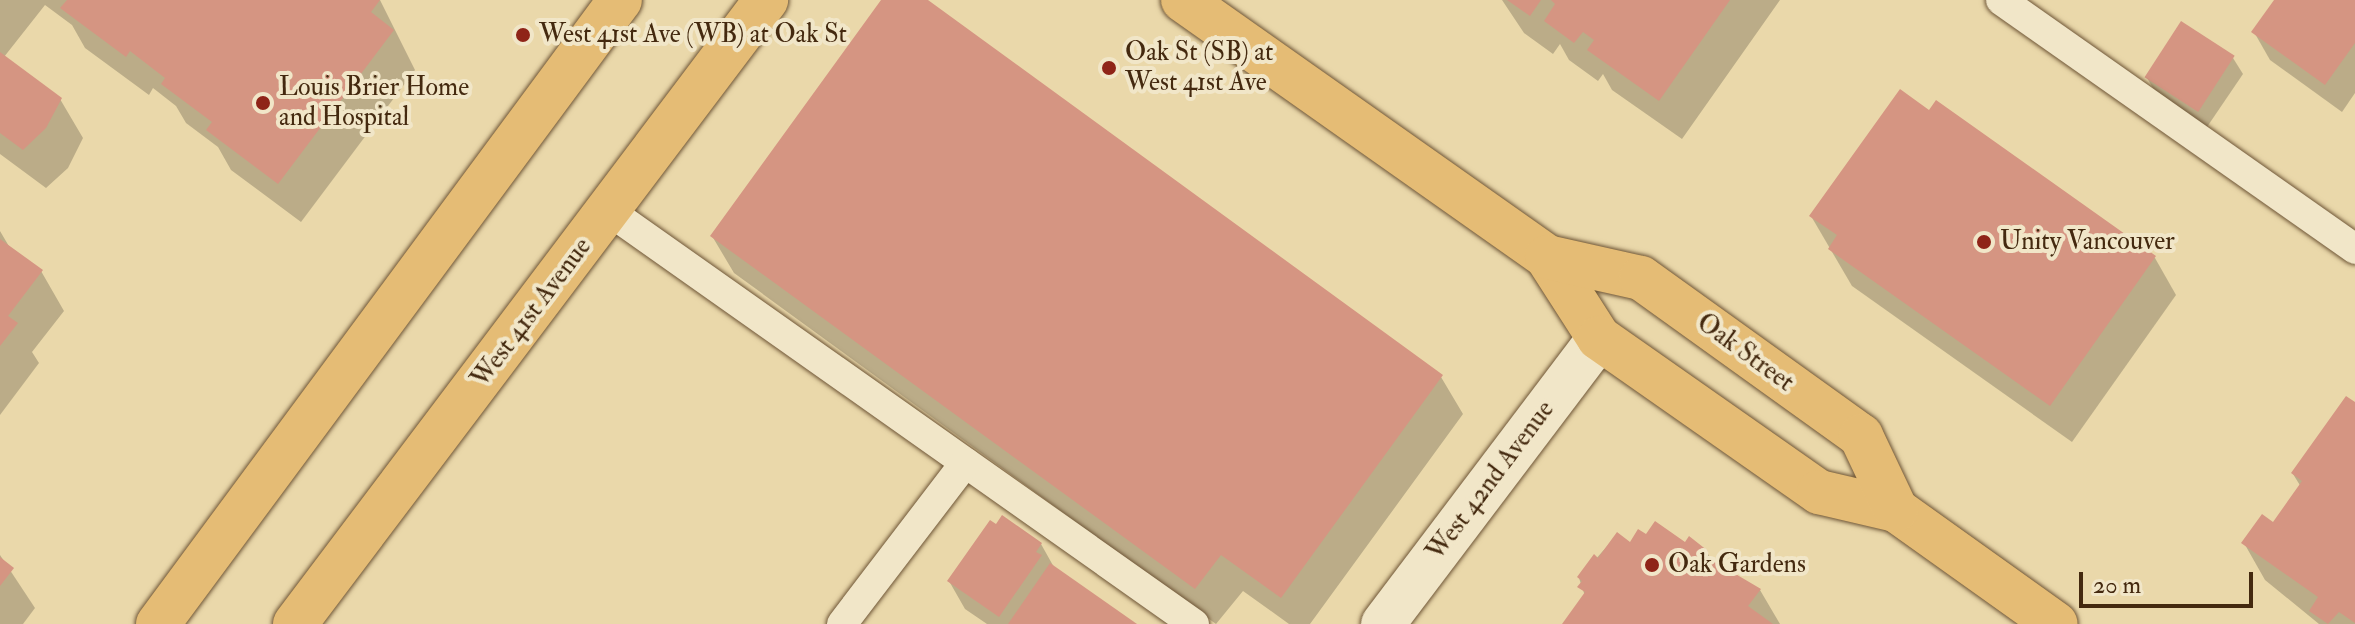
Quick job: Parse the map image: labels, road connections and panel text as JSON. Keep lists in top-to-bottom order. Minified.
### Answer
{"streets":{"main road":["West 41st Avenue","Oak Street"],"street":["West 42nd Avenue"]},"crossings":[["Oak Street","West 42nd Avenue"]],"places":["West 41st Ave (WB) at Oak St","Oak St (SB) at West 41st Ave","Louis Brier Home and Hospital","Unity Vancouver","Oak Gardens"],"scale_bar":"20 m"}
